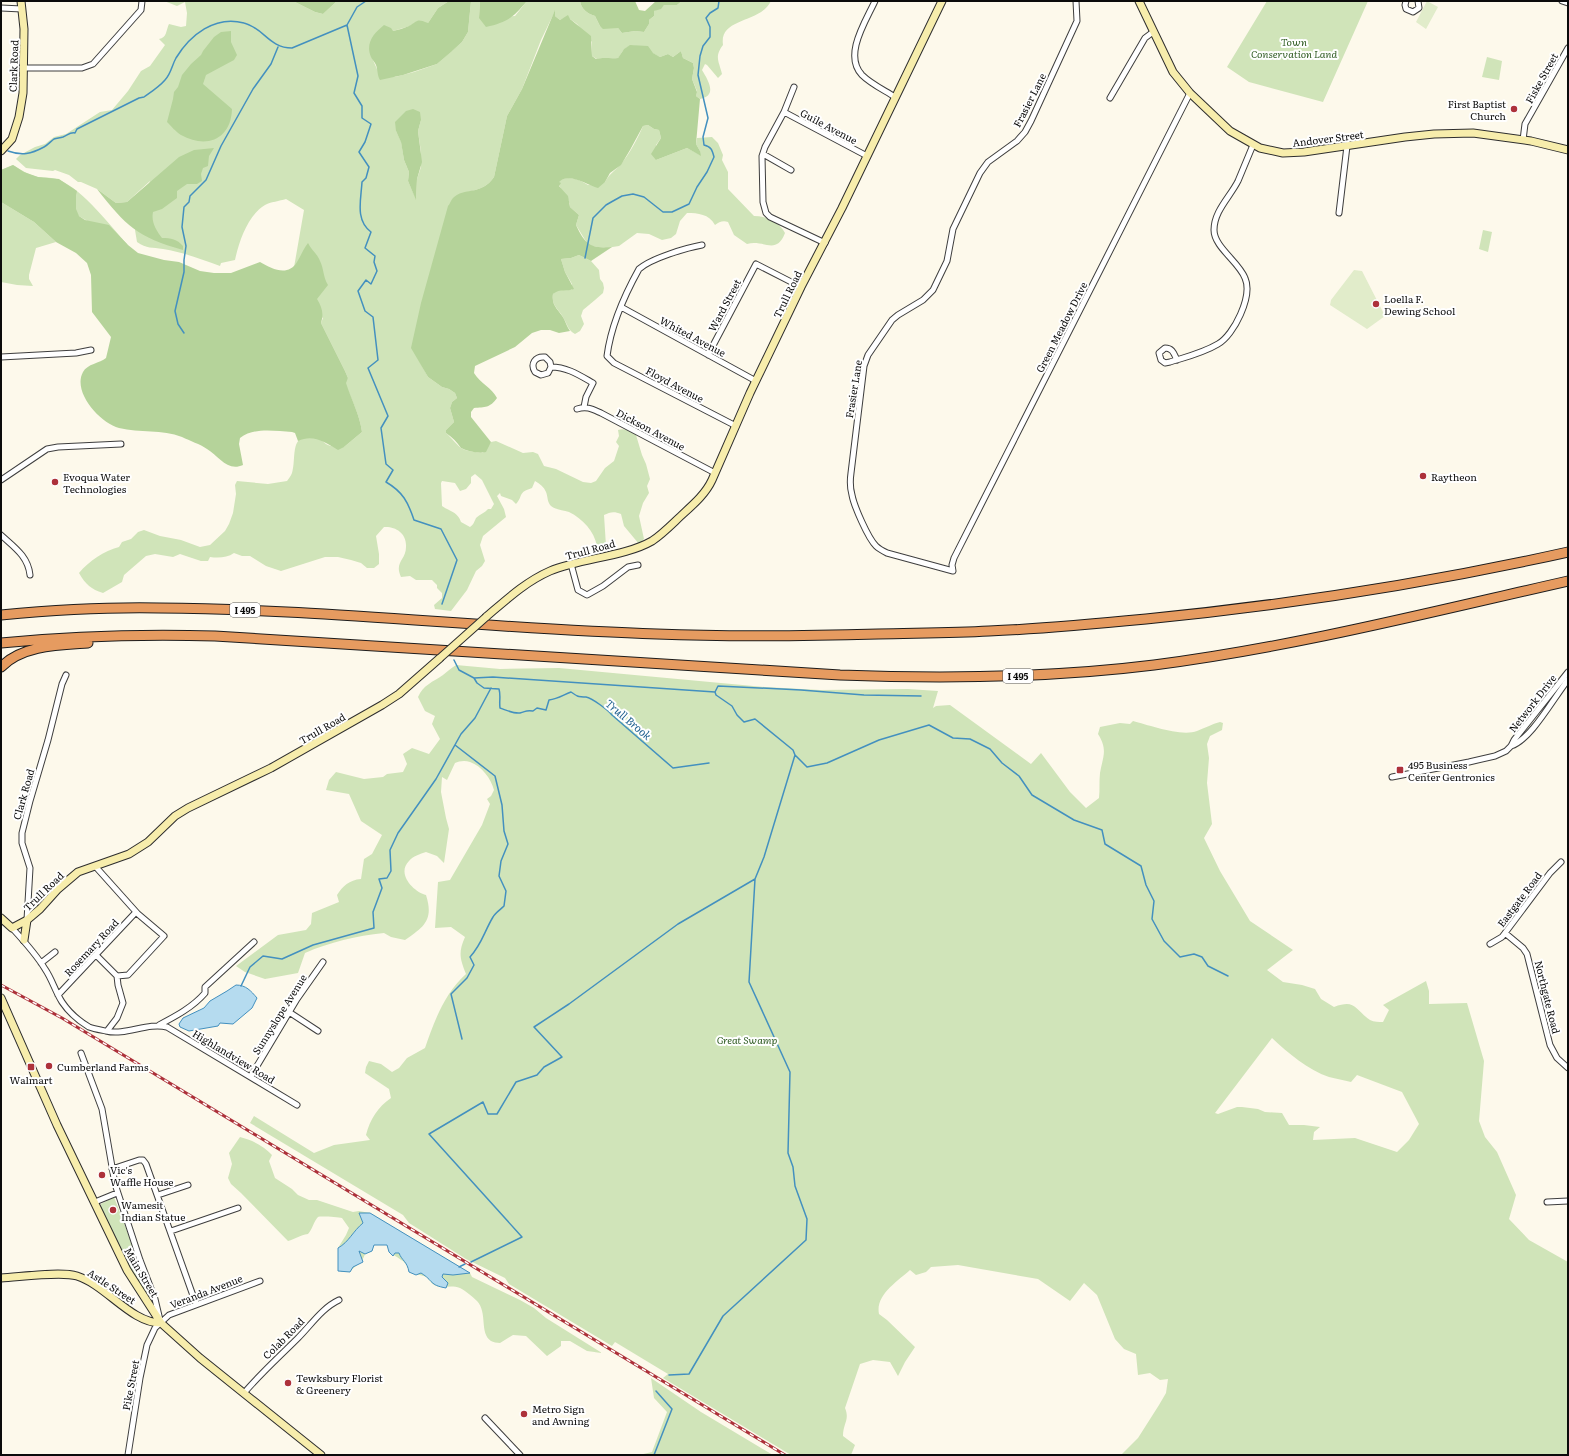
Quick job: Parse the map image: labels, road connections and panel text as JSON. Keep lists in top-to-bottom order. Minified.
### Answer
{"streets":{"highway":["I 495"],"street":["Clark Road","Fiske Street","Frasier Lane","Guile Avenue","Andover Street","Trull Road","Ward Street","Green Meadow Drive","Whited Avenue","Floyd Avenue","Dickson Avenue","Network Drive","Eastgate Road","Rosemary Road","Northgate Road","Sunnyslope Avenue","Highlandview Road","Main Street","Astle Street","Veranda Avenue","Colab Road","Pike Street"]},"crossings":[["Clark Road","Trull Road"],["Fiske Street","Andover Street"],["Frasier Lane","Green Meadow Drive"],["Guile Avenue","Trull Road"],["Andover Street","Green Meadow Drive"],["Trull Road","Ward Street"],["Trull Road","Whited Avenue"],["Trull Road","Floyd Avenue"],["Trull Road","Dickson Avenue"],["Ward Street","Whited Avenue"],["Whited Avenue","Floyd Avenue"],["Eastgate Road","Northgate Road"],["Sunnyslope Avenue","Highlandview Road"],["Main Street","Astle Street"],["Main Street","Veranda Avenue"],["Main Street","Colab Road"],["Main Street","Pike Street"],["Astle Street","Veranda Avenue"],["Astle Street","Pike Street"],["Veranda Avenue","Pike Street"]],"water":["Trull Brook"],"parks":["Town Conservation Land","Great Swamp"],"places":{"other":["First Baptist Church","Loella F. Dewing School","Raytheon","Evoqua Water Technologies","Cumberland Farms","Vic's Waffle House","Wamesit Indian Statue","Tewksbury Florist & Greenery","Metro Sign and Awning"],"transit":["495 Business Center Gentronics","Walmart"]}}
